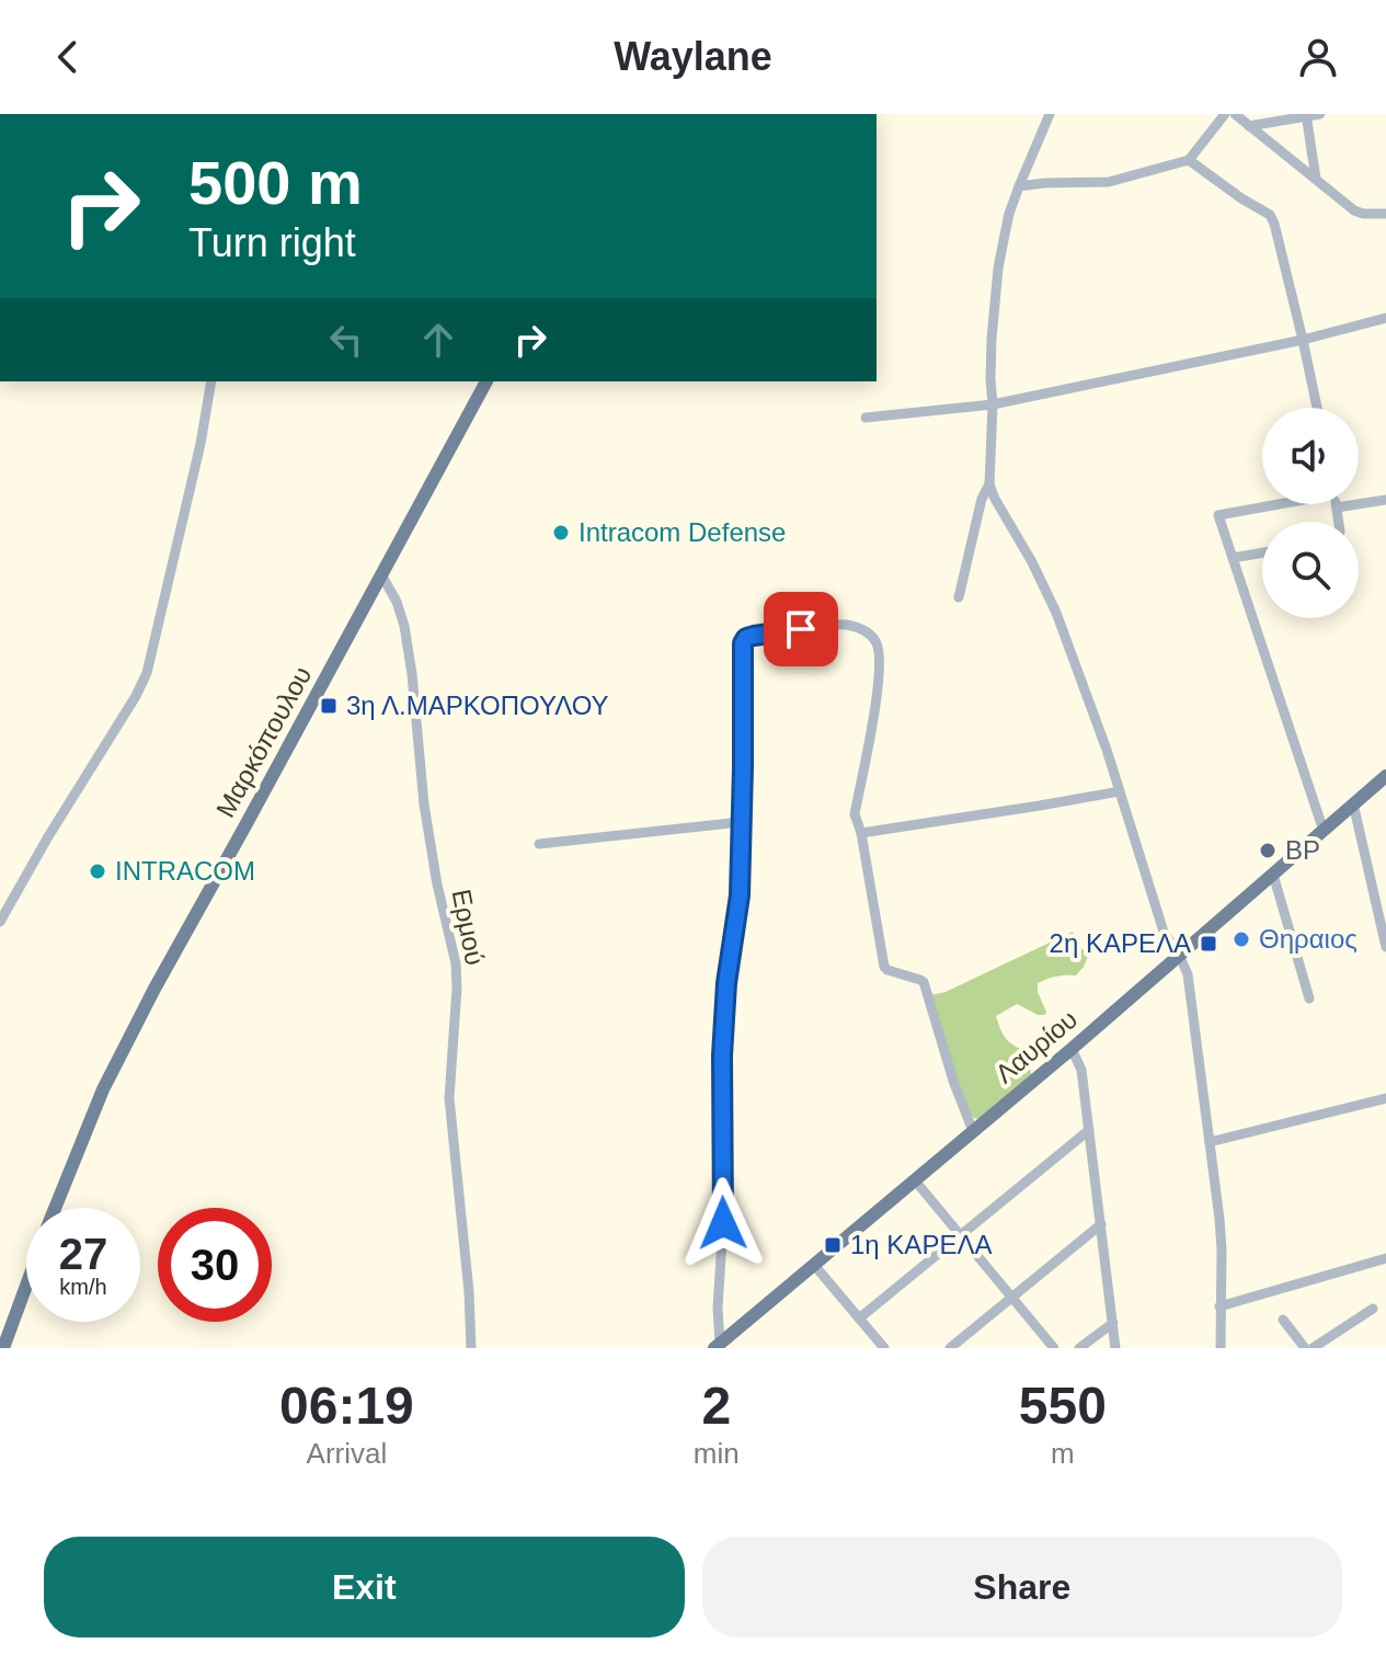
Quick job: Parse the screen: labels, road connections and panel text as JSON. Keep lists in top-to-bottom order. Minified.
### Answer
{"streets":{"main road":["Μαρκόπουλου","Λαυρίου"],"street":["Ερμού"]},"crossings":[["Μαρκόπουλου","Ερμού"]],"places":{"other":["Intracom Defense","BP","INTRACOM","Θηραιος"],"transit":["3η Λ.ΜΑΡΚΟΠΟΥΛΟΥ","2η ΚΑΡΕΛΑ","1η ΚΑΡΕΛΑ"]},"page":{"header":"Waylane","turn":["500 m","Turn right"],"speed":"27 km/h","limit":"30","eta":["06:19","Arrival","2","min","550","m"],"buttons":["Exit","Share"]}}
